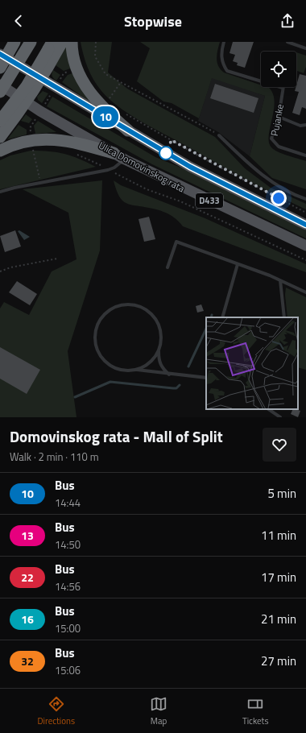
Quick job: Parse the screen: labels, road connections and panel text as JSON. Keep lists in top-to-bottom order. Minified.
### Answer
{"streets":{"main road":["Ulica Domovinskog rata","D433"],"lane":["Pujanke"]},"lines":["bus line 10"],"page":{"header":"Stopwise","on_map":"10","heading":["Domovinskog rata - Mall of Split","Walk · 2 min · 110 m"],"list":[{"mark":"10","name":"Bus","note":"14:44","value":"5 min"},{"mark":"13","name":"Bus","note":"14:50","value":"11 min"},{"mark":"22","name":"Bus","note":"14:56","value":"17 min"},{"mark":"16","name":"Bus","note":"15:00","value":"21 min"},{"mark":"32","name":"Bus","note":"15:06","value":"27 min"}],"tabs":["Directions","Map","Tickets"]}}
